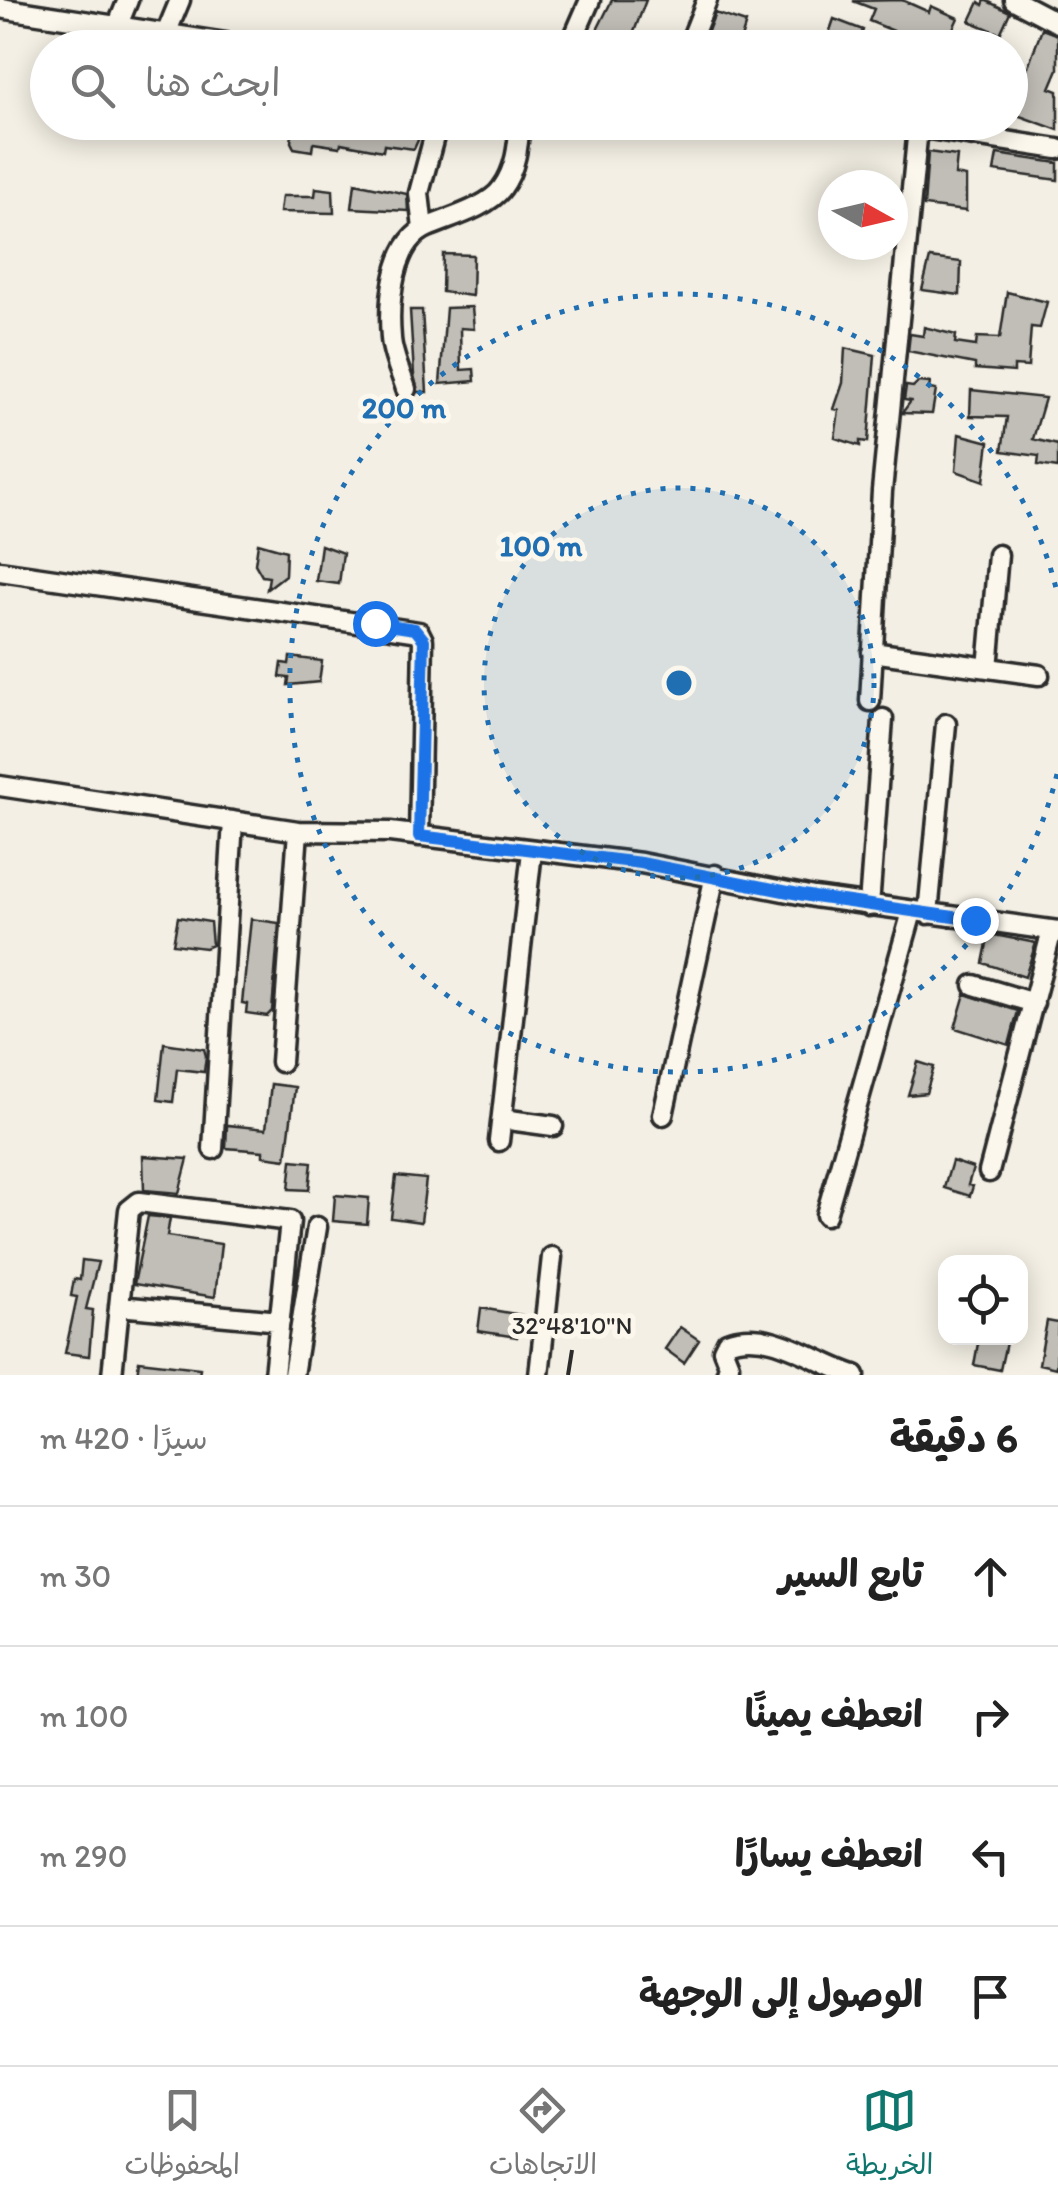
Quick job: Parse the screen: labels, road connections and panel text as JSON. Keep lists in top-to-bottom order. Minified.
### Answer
{"north":"right","page":{"search":"ابحث هنا","heading":["6 دقيقة","سيرًا · 420 m"],"list":[["تابع السير","30 m"],["انعطف يمينًا","100 m"],["انعطف يسارًا","290 m"],"الوصول إلى الوجهة"],"nav":["الخريطة","الاتجاهات","المحفوظات"]},"coordinates":["32°48'10\"N"],"rings":["200 m","100 m"]}
